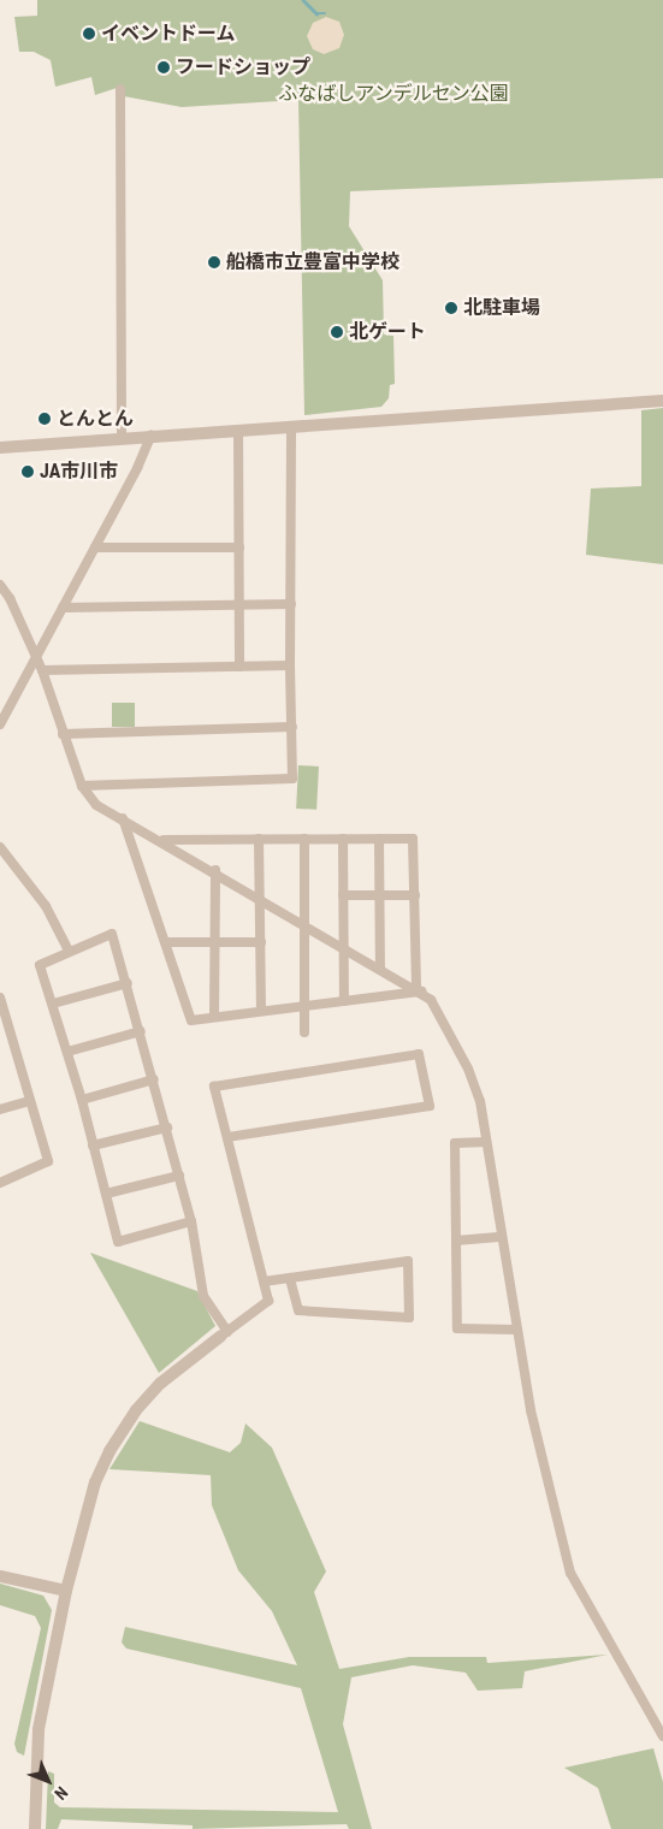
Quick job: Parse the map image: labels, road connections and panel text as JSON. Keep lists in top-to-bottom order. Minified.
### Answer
{"parks":["ふなばしアンデルセン公園"],"places":["イベントドーム","フードショップ","船橋市立豊富中学校","北駐車場","北ゲート","とんとん","JA市川市"],"north":"bottom right"}
